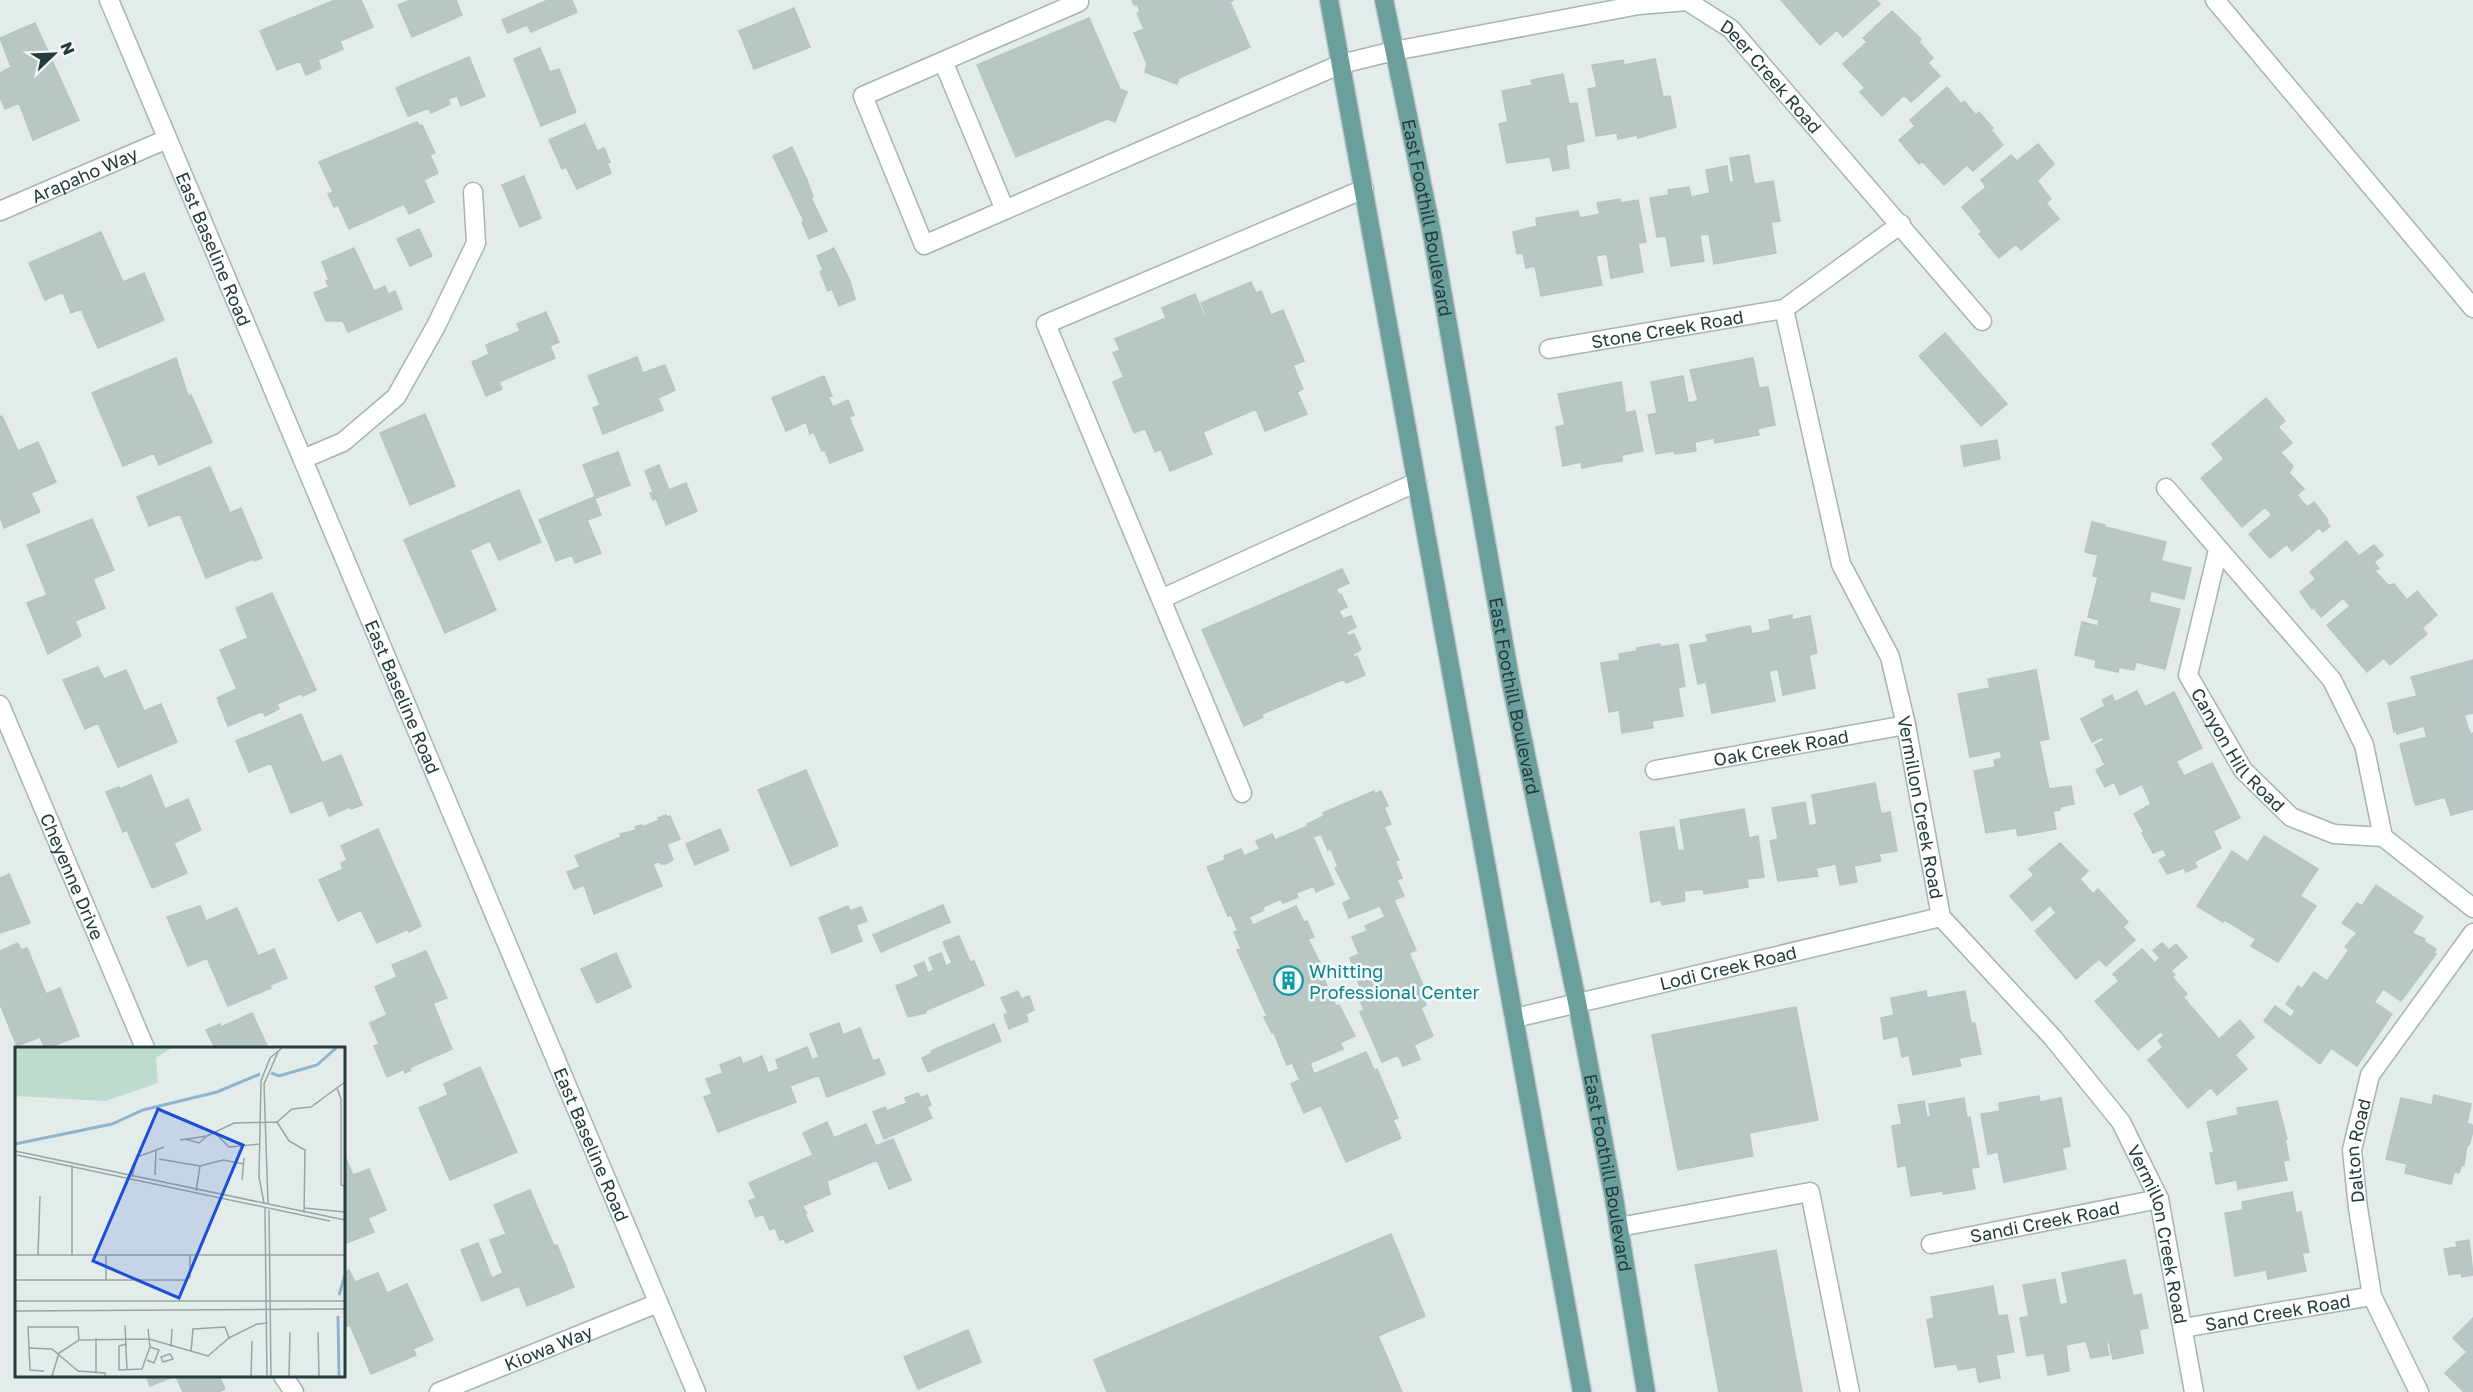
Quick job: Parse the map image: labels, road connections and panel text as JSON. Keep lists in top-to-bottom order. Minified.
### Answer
{"streets":{"main road":["East Foothill Boulevard"],"street":["Deer Creek Road","Arapaho Way","East Baseline Road","Stone Creek Road","Oak Creek Road","Canyon Hill Road","Vermillon Creek Road","Cheyenne Drive","Lodi Creek Road","Dalton Road","Sandi Creek Road","Sand Creek Road","Kiowa Way"]},"crossings":[["Deer Creek Road","East Foothill Boulevard"],["Arapaho Way","East Baseline Road"],["East Foothill Boulevard","Lodi Creek Road"],["East Baseline Road","Kiowa Way"],["Stone Creek Road","Vermillon Creek Road"],["Oak Creek Road","Vermillon Creek Road"],["Vermillon Creek Road","Lodi Creek Road"],["Vermillon Creek Road","Sandi Creek Road"],["Vermillon Creek Road","Sand Creek Road"],["Dalton Road","Sand Creek Road"]],"places":{"building":["Whitting Professional Center"]},"north":"top right"}
